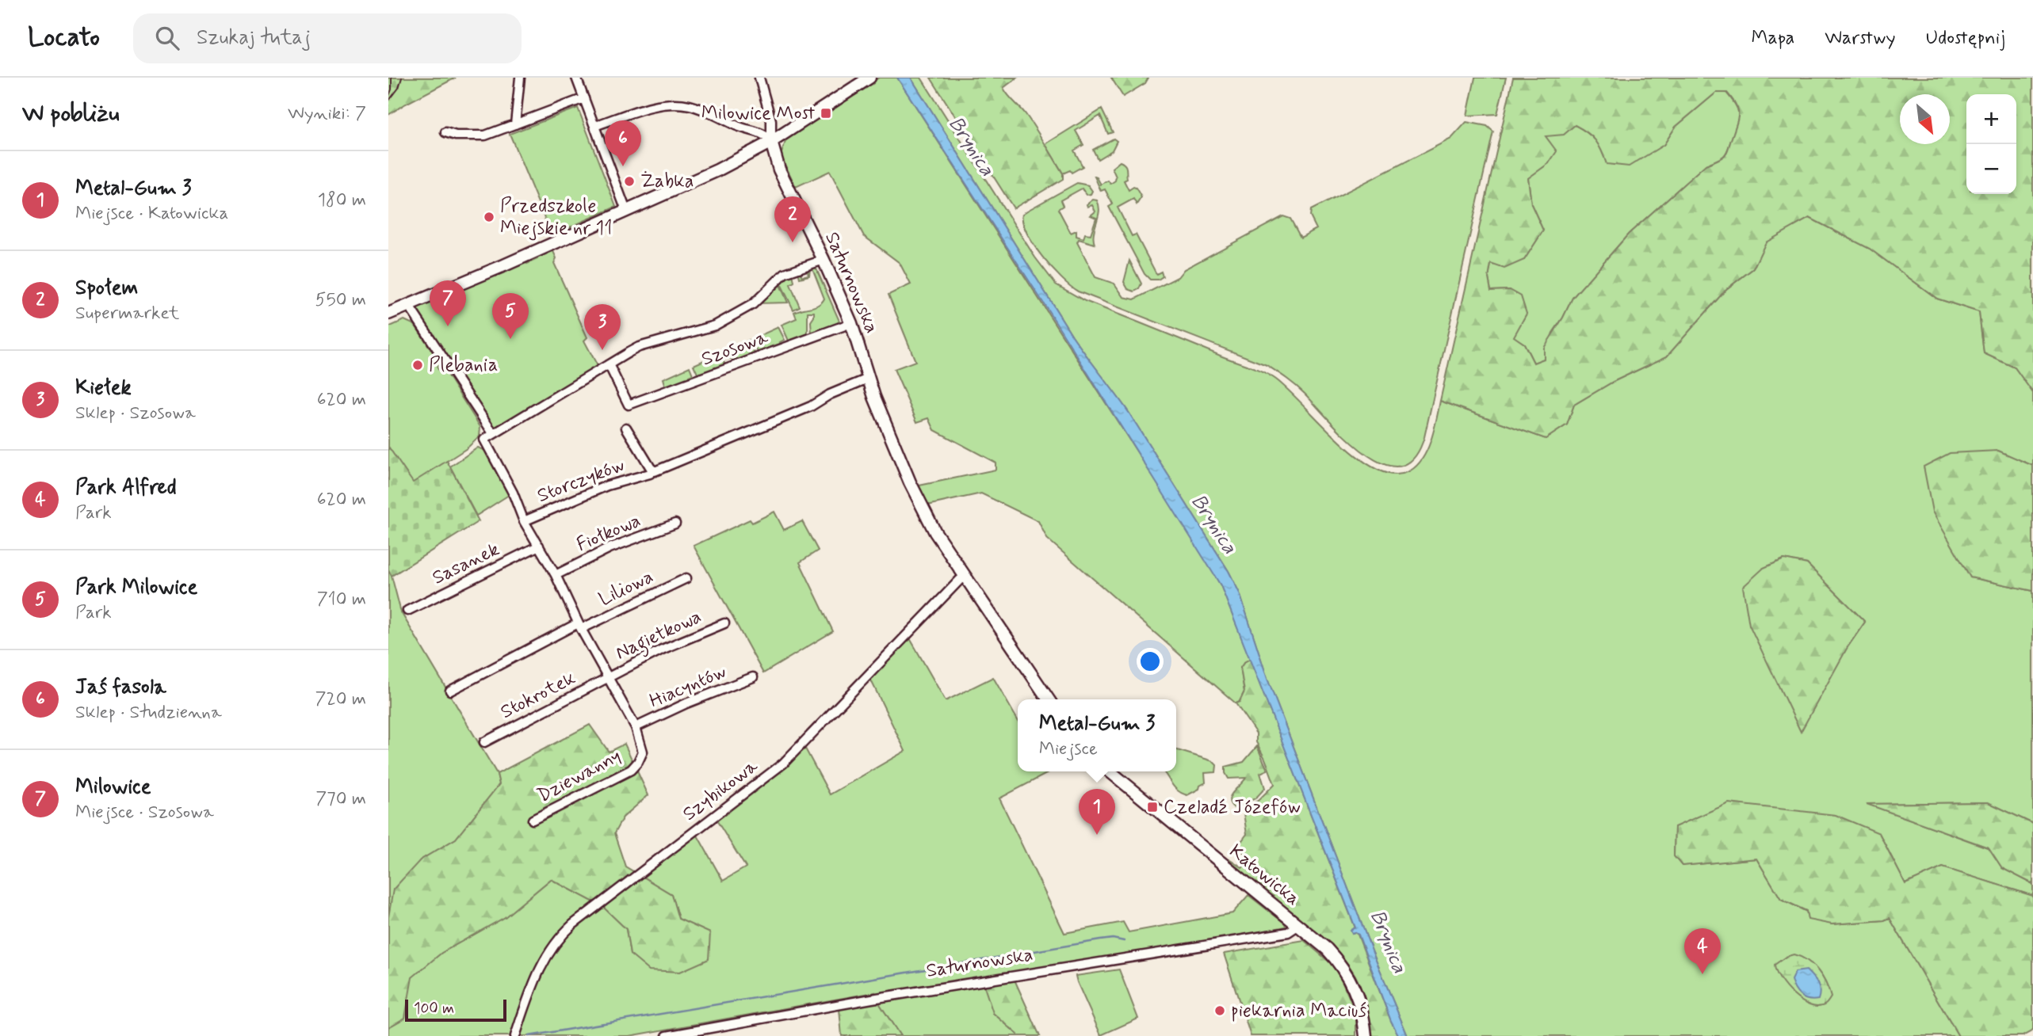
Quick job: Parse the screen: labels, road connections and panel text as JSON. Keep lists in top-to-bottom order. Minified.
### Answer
{"streets":{"street":["Saturnowska","Szosowa","Storczyków","Fiołkowa","Sasanek","Liliowa","Nagietkowa","Hiacyntów","Stokrotek","Dziewanny","Szybikowa","Katowicka"]},"crossings":[["Saturnowska","Szosowa"],["Saturnowska","Szybikowa"],["Saturnowska","Katowicka"],["Storczyków","Dziewanny"],["Fiołkowa","Dziewanny"],["Sasanek","Dziewanny"],["Liliowa","Dziewanny"],["Nagietkowa","Stokrotek"],["Nagietkowa","Dziewanny"],["Hiacyntów","Dziewanny"],["Stokrotek","Dziewanny"]],"water":["Brynica"],"places":{"transit":["Milowice Most","Czeladź Józefów"],"other":["Żabka","Przedszkole Miejskie nr 11","Plebania","piekarnia Maciuś"]},"scale_bar":"100 m","north":"bottom right","page":{"header":"Locato","search":"Szukaj tutaj","nav":["Mapa","Warstwy","Udostępnij"],"heading":["W pobliżu","Wyniki: 7"],"map_buttons":["+","−"],"pins":["6","2","7","5","3","1","4"],"list":[{"mark":"1","name":"Metal-Gum 3","note":"Miejsce · Katowicka","value":"180 m"},{"mark":"2","name":"Społem","note":"Supermarket","value":"550 m"},{"mark":"3","name":"Kiełek","note":"Sklep · Szosowa","value":"620 m"},{"mark":"4","name":"Park Alfred","note":"Park","value":"620 m"},{"mark":"5","name":"Park Milowice","note":"Park","value":"710 m"},{"mark":"6","name":"Jaś fasola","note":"Sklep · Studzienna","value":"720 m"},{"mark":"7","name":"Milowice","note":"Miejsce · Szosowa","value":"770 m"}],"popup":["Metal-Gum 3","Miejsce"],"scale":"100 m"}}
